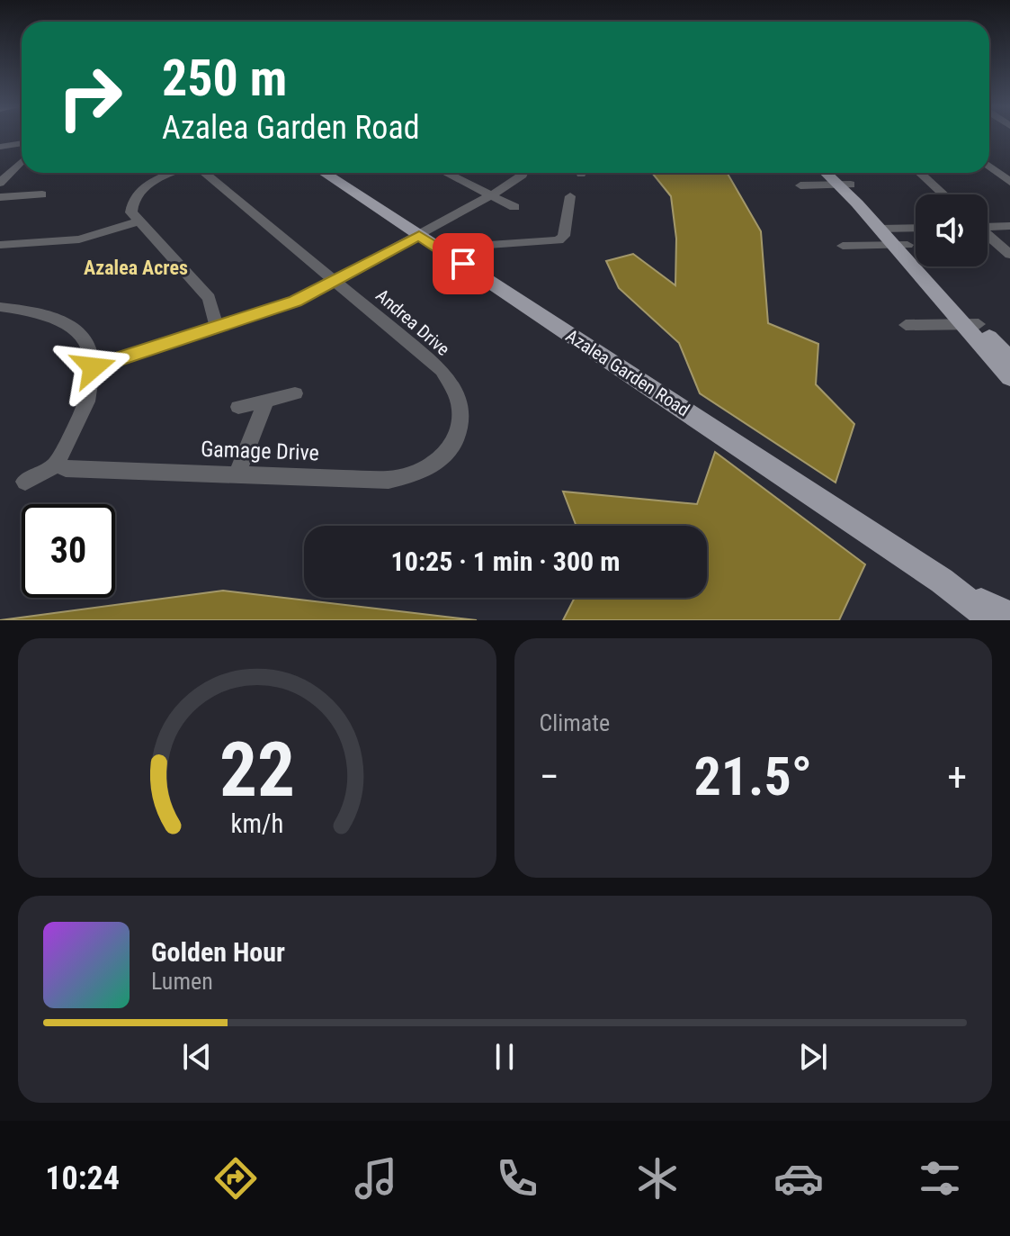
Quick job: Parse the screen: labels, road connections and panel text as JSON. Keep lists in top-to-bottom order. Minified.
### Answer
{"streets":{"main road":["Azalea Garden Road"],"street":["Andrea Drive","Gamage Drive"]},"crossings":[["Andrea Drive","Gamage Drive"]],"districts":["Azalea Acres"],"page":{"turn":["250 m","Azalea Garden Road"],"limit":"30","trip":"10:25 · 1 min · 300 m","tile":"Climate","heat":["−","21.5°","+"],"song":["Golden Hour","Lumen"],"tabs":"10:24","gauge":["22","km/h"]}}
